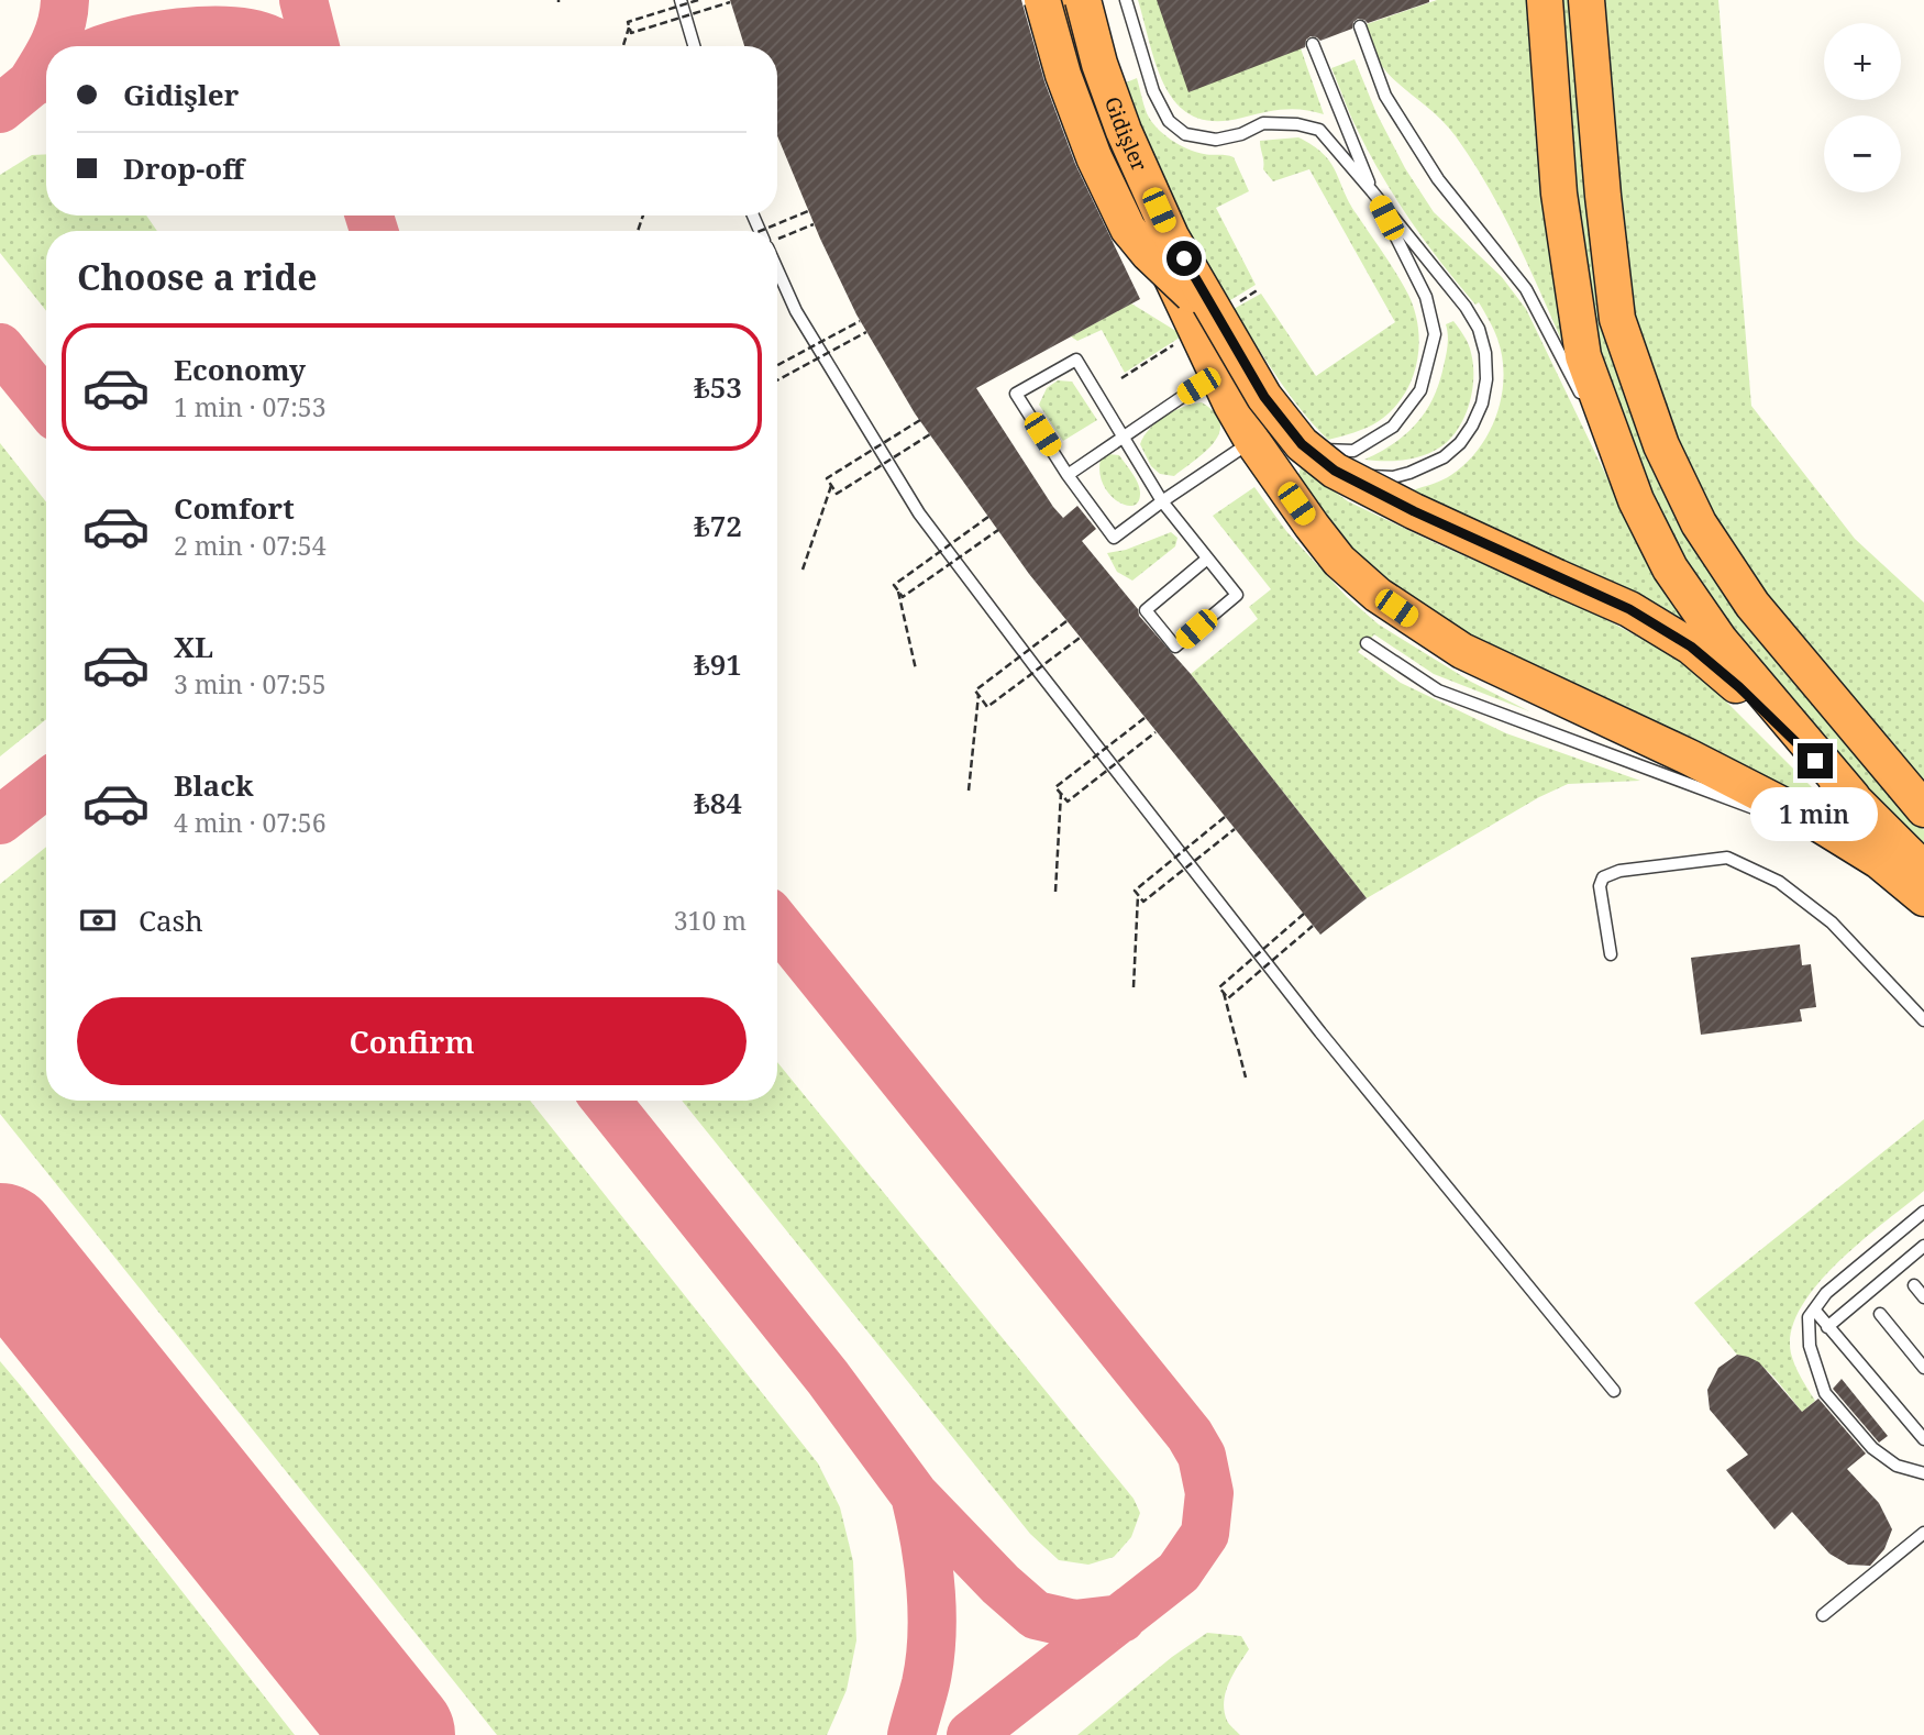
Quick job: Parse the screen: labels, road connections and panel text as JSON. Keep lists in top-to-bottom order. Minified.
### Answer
{"streets":{"highway":["Gidişler"]},"page":{"map_buttons":["+","−"],"banner":["Gidişler","Drop-off"],"heading":"Choose a ride","list":[{"name":"Economy","note":"1 min · 07:53","value":"₺53"},{"name":"Comfort","note":"2 min · 07:54","value":"₺72"},{"name":"XL","note":"3 min · 07:55","value":"₺91"},{"name":"Black","note":"4 min · 07:56","value":"₺84"}],"bubble":"1 min","pay":["Cash","310 m"],"buttons":"Confirm"}}
